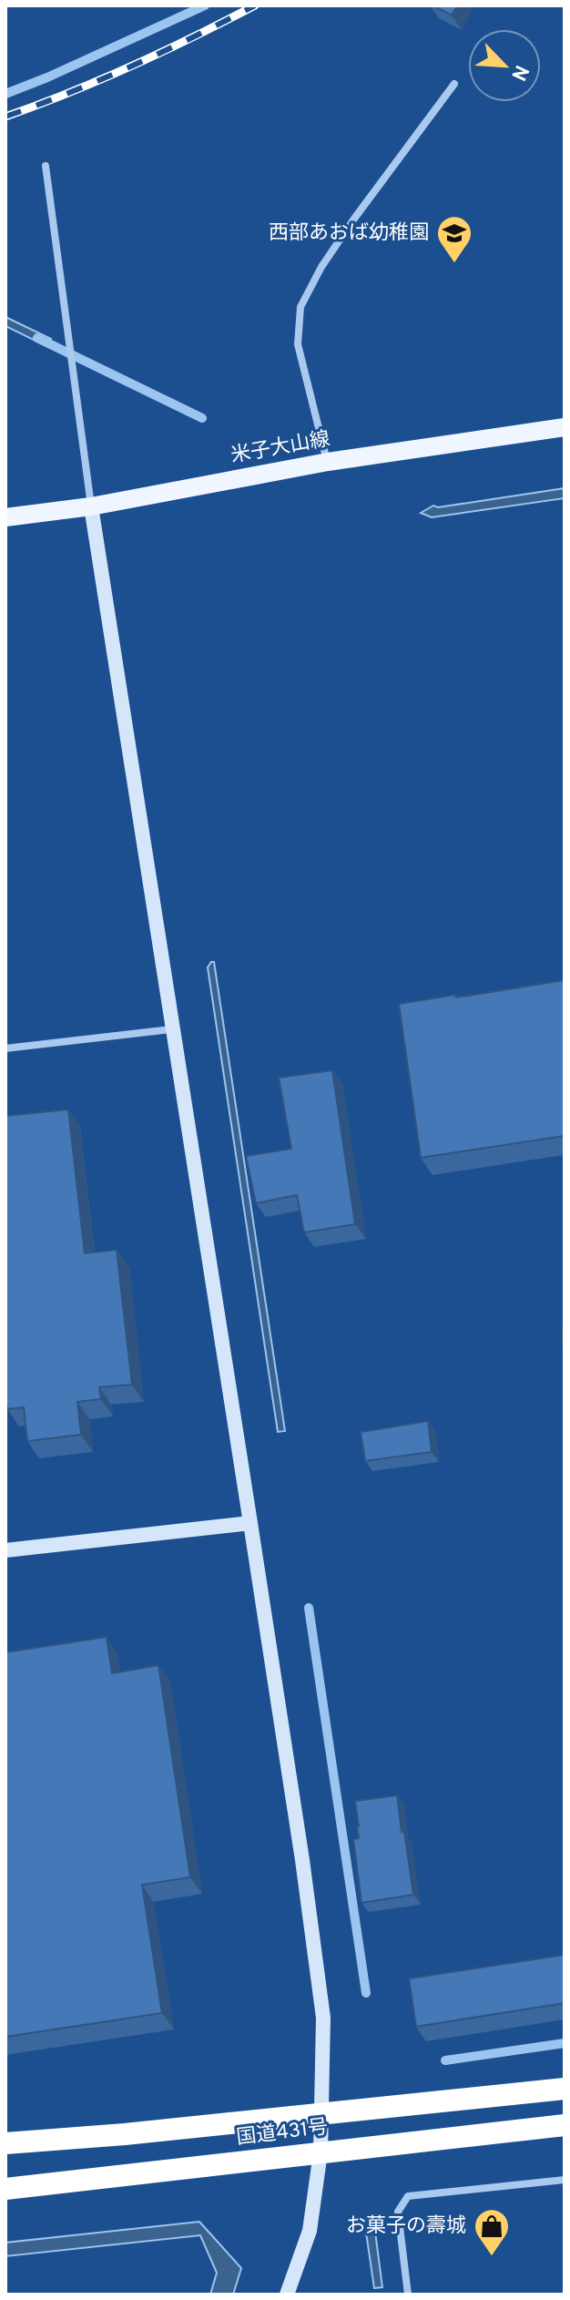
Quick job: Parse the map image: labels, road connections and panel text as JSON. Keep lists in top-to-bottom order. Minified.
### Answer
{"streets":{"highway":["国道431号"],"main road":["米子大山線"]},"places":{"school or university":["西部あおば幼稚園"],"shop":["お菓子の壽城"]},"north":"bottom right"}
